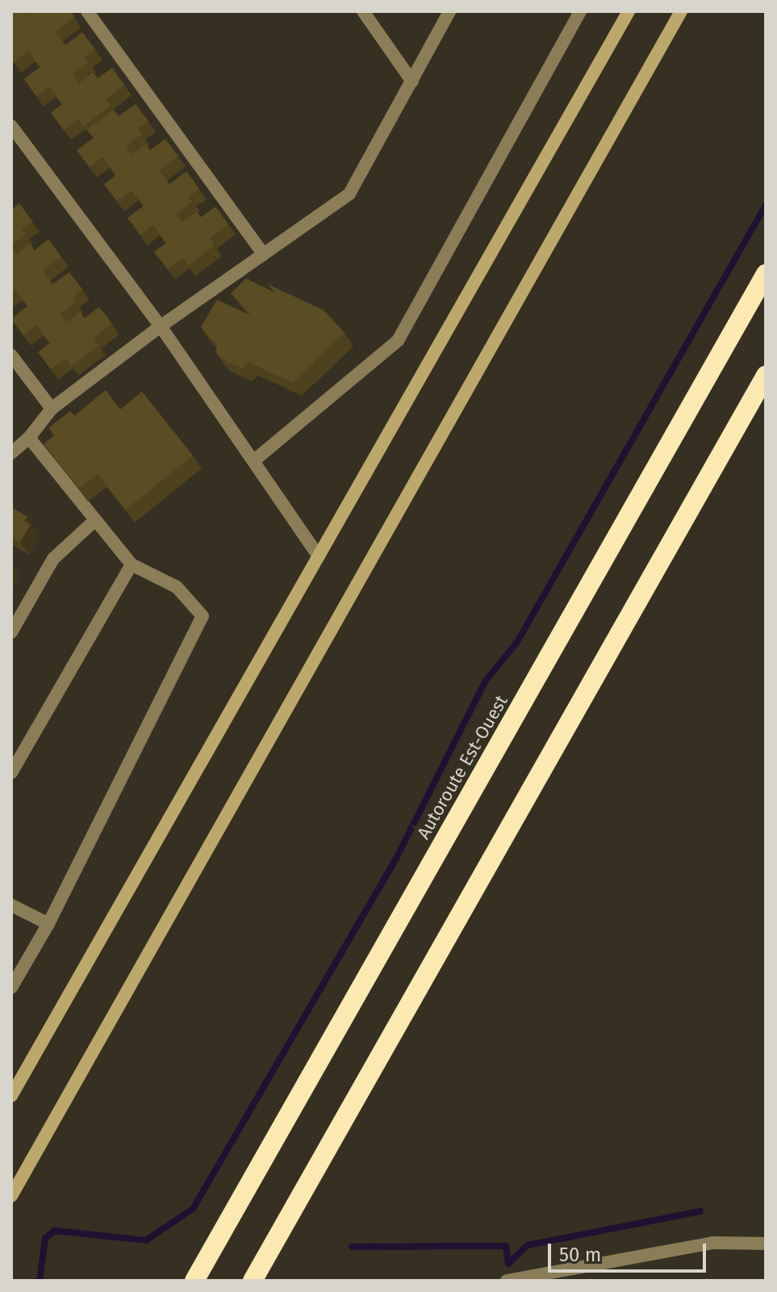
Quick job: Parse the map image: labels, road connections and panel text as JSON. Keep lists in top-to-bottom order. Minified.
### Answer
{"streets":{"highway":["Autoroute Est-Ouest"]},"scale_bar":"50 m"}
